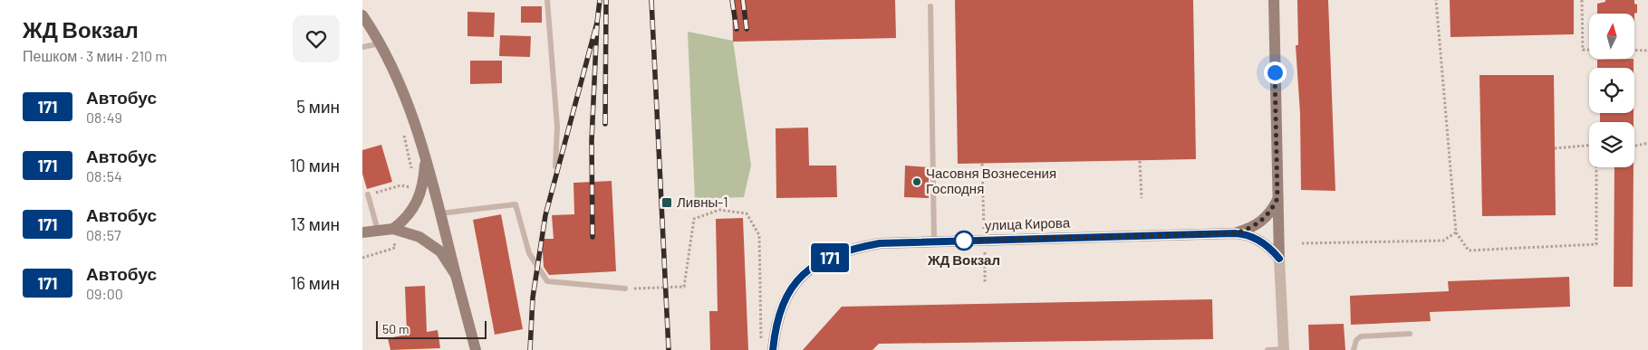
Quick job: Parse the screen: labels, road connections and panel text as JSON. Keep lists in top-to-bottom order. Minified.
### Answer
{"streets":{"street":["улица Кирова"]},"places":{"other":["Часовня Вознесения Господня","ЖД Вокзал"],"transit":["Ливны-1"]},"lines":["bus line 171"],"scale_bar":"50 m","north":"top","page":{"heading":["ЖД Вокзал","Пешком · 3 мин · 210 m"],"on_map":"171","list":[{"mark":"171","name":"Автобус","note":"08:49","value":"5 мин"},{"mark":"171","name":"Автобус","note":"08:54","value":"10 мин"},{"mark":"171","name":"Автобус","note":"08:57","value":"13 мин"},{"mark":"171","name":"Автобус","note":"09:00","value":"16 мин"}],"scale":"50 m"}}
